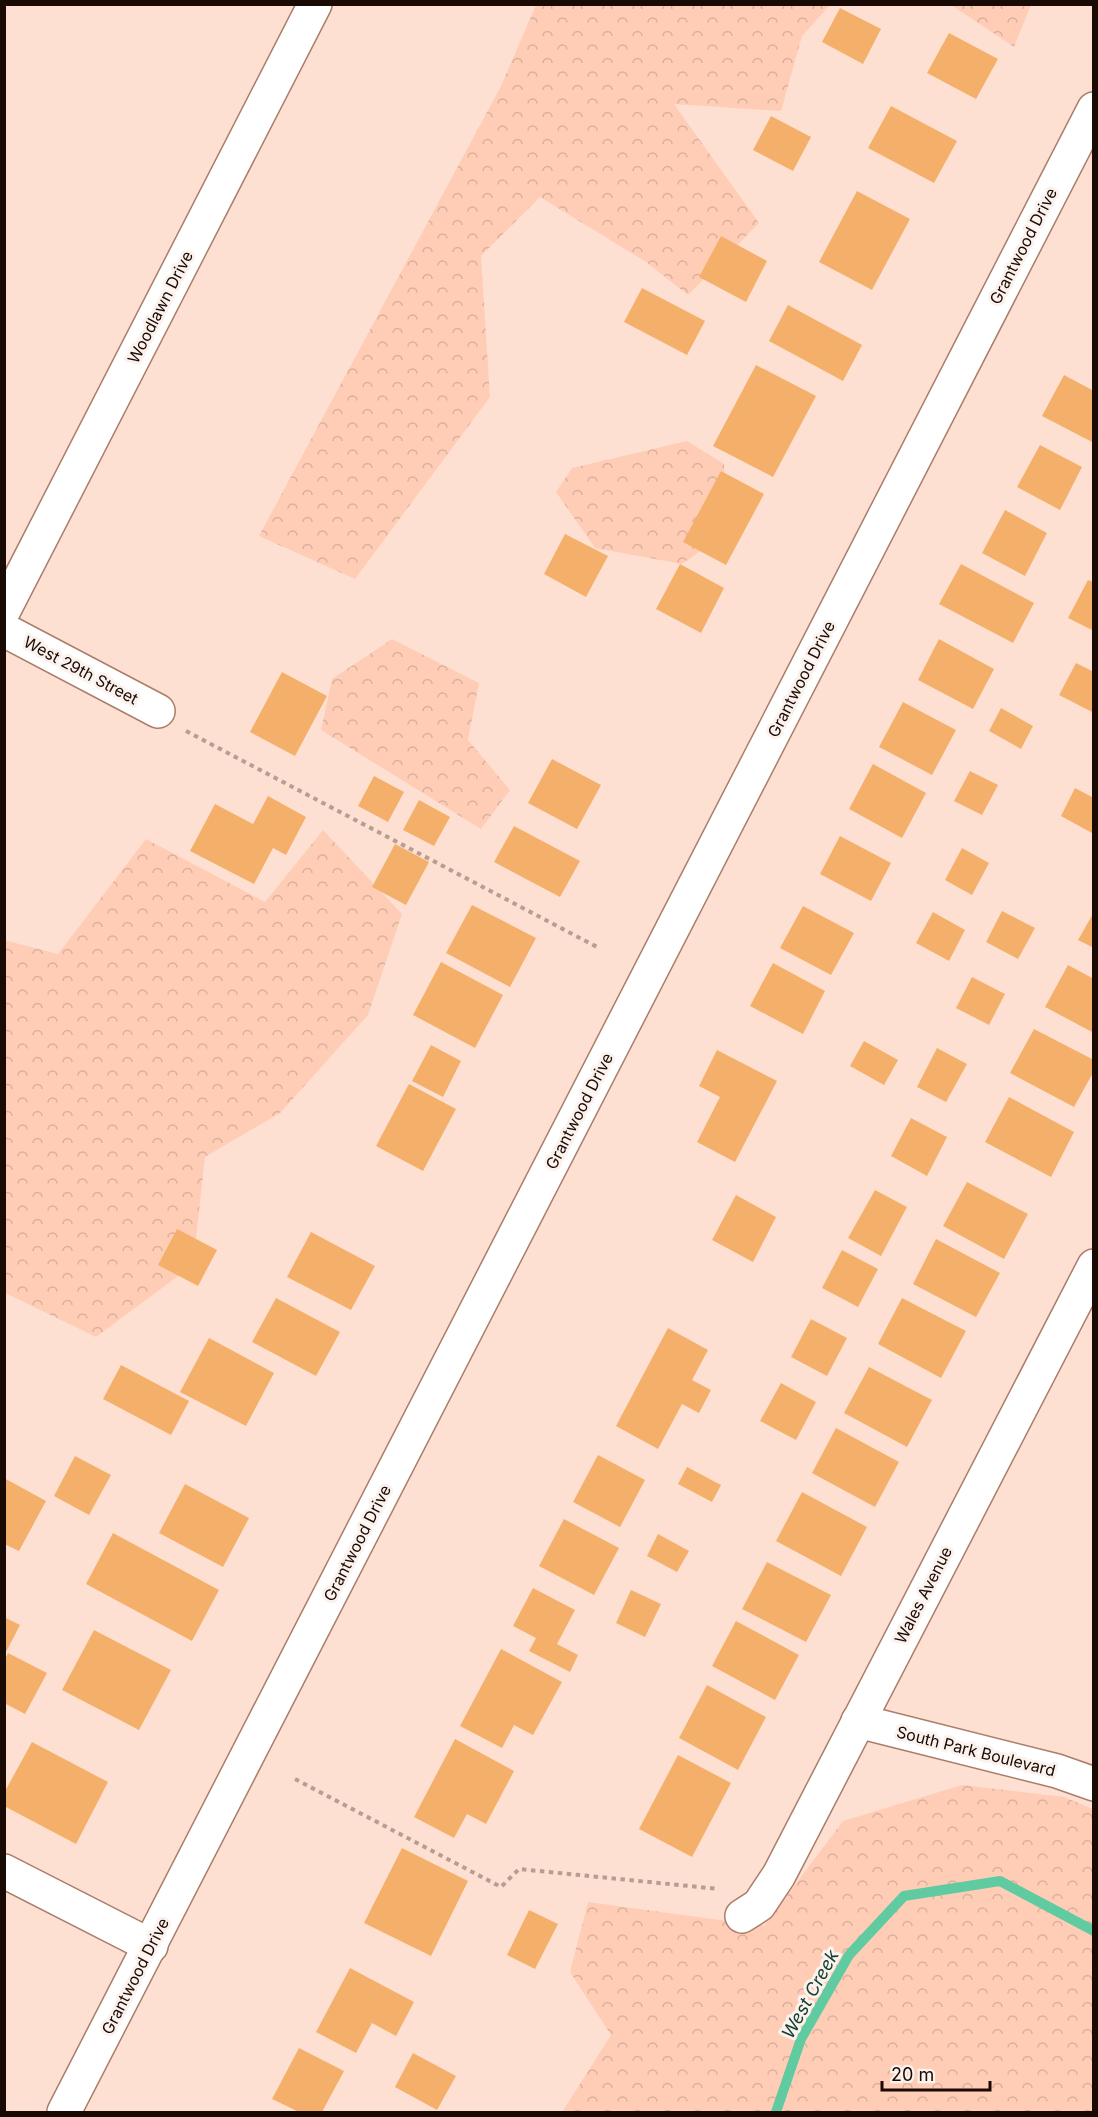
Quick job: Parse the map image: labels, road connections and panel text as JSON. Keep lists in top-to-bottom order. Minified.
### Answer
{"streets":{"street":["Grantwood Drive","Woodlawn Drive","West 29th Street","Wales Avenue","South Park Boulevard"]},"crossings":[["Wales Avenue","South Park Boulevard"]],"water":["West Creek"],"scale_bar":"20 m"}
